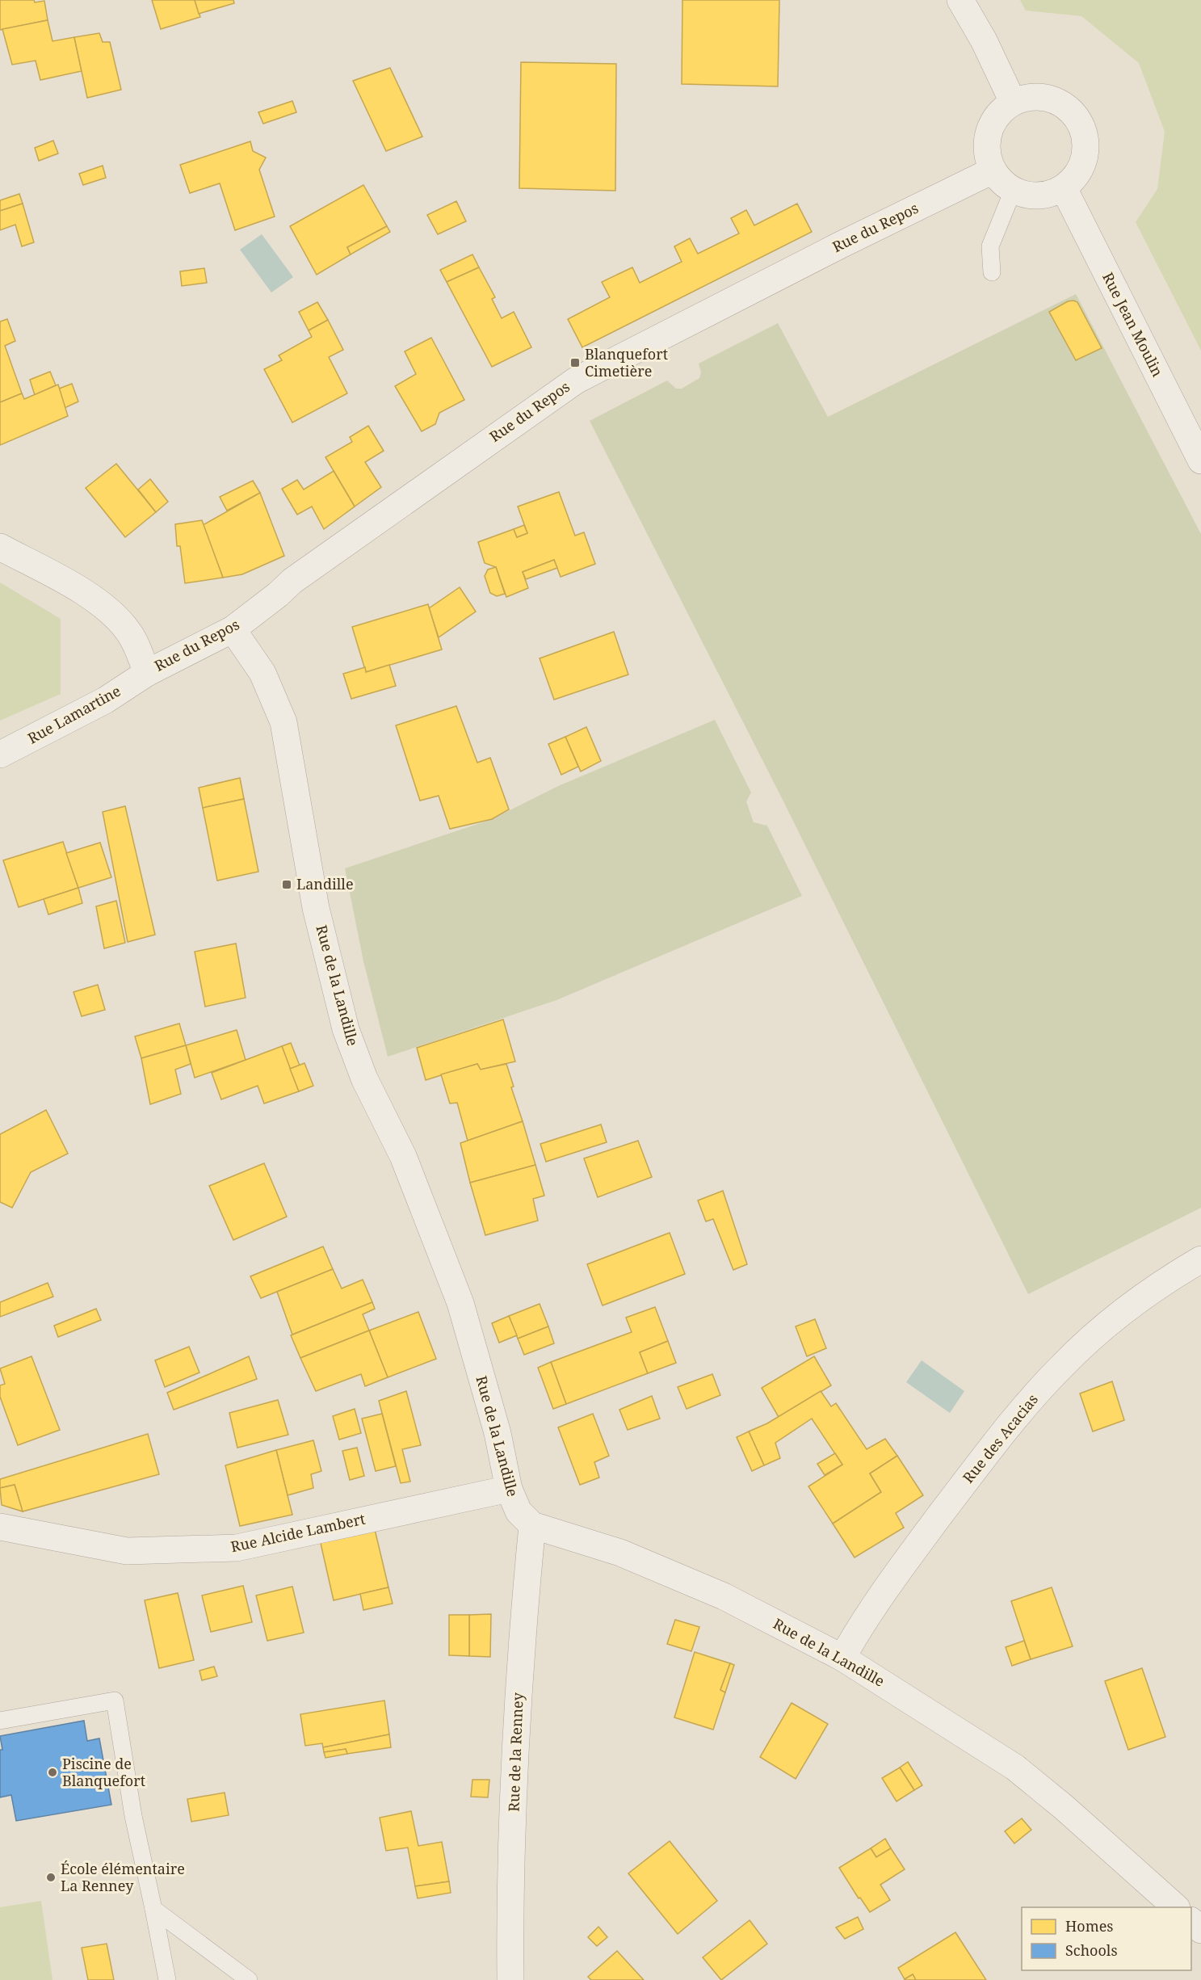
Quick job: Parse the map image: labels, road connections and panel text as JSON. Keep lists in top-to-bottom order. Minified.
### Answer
{"streets":{"street":["Rue du Repos","Rue Jean Moulin","Rue Lamartine","Rue de la Landille","Rue des Acacias","Rue Alcide Lambert","Rue de la Renney"]},"crossings":[["Rue du Repos","Rue Jean Moulin"],["Rue du Repos","Rue Lamartine"],["Rue du Repos","Rue de la Landille"],["Rue de la Landille","Rue des Acacias"],["Rue de la Landille","Rue Alcide Lambert"],["Rue de la Landille","Rue de la Renney"]],"places":{"transit":["Blanquefort Cimetière","Landille"],"other":["Piscine de Blanquefort","École élémentaire La Renney"]},"legend":["Homes","Schools"]}
